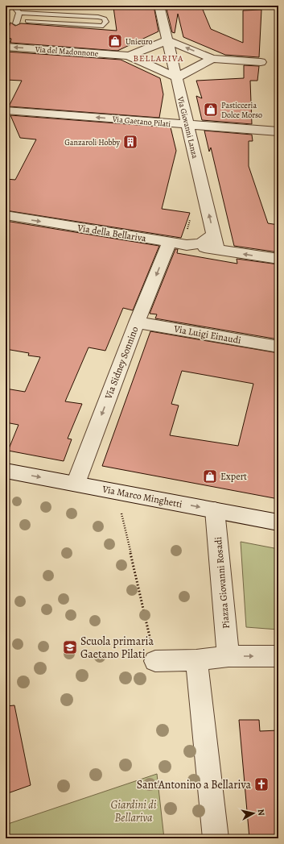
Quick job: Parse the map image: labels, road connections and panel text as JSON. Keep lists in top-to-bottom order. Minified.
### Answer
{"streets":{"street":["Via del Madonnone","Via Gaetano Pilati","Via Giovanni Lanza","Via della Bellariva","Via Luigi Einaudi","Via Sidney Sonnino","Via Marco Minghetti","Piazza Giovanni Rosadi"]},"crossings":[["Via del Madonnone","Via Giovanni Lanza"],["Via Gaetano Pilati","Via Giovanni Lanza"],["Via Giovanni Lanza","Via della Bellariva"],["Via della Bellariva","Via Sidney Sonnino"],["Via Luigi Einaudi","Via Sidney Sonnino"],["Via Sidney Sonnino","Via Marco Minghetti"],["Via Marco Minghetti","Piazza Giovanni Rosadi"]],"one_way":["Via del Madonnone","Via Gaetano Pilati","Via Giovanni Lanza","Via Sidney Sonnino","Via Marco Minghetti"],"districts":["BELLARIVA"],"parks":["Giardini di Bellariva"],"places":{"shop":["Unieuro","Pasticceria Dolce Morso","Expert"],"building":["Ganzaroli Hobby"],"school or university":["Scuola primaria Gaetano Pilati"],"church":["Sant'Antonino a Bellariva"]},"north":"right"}
